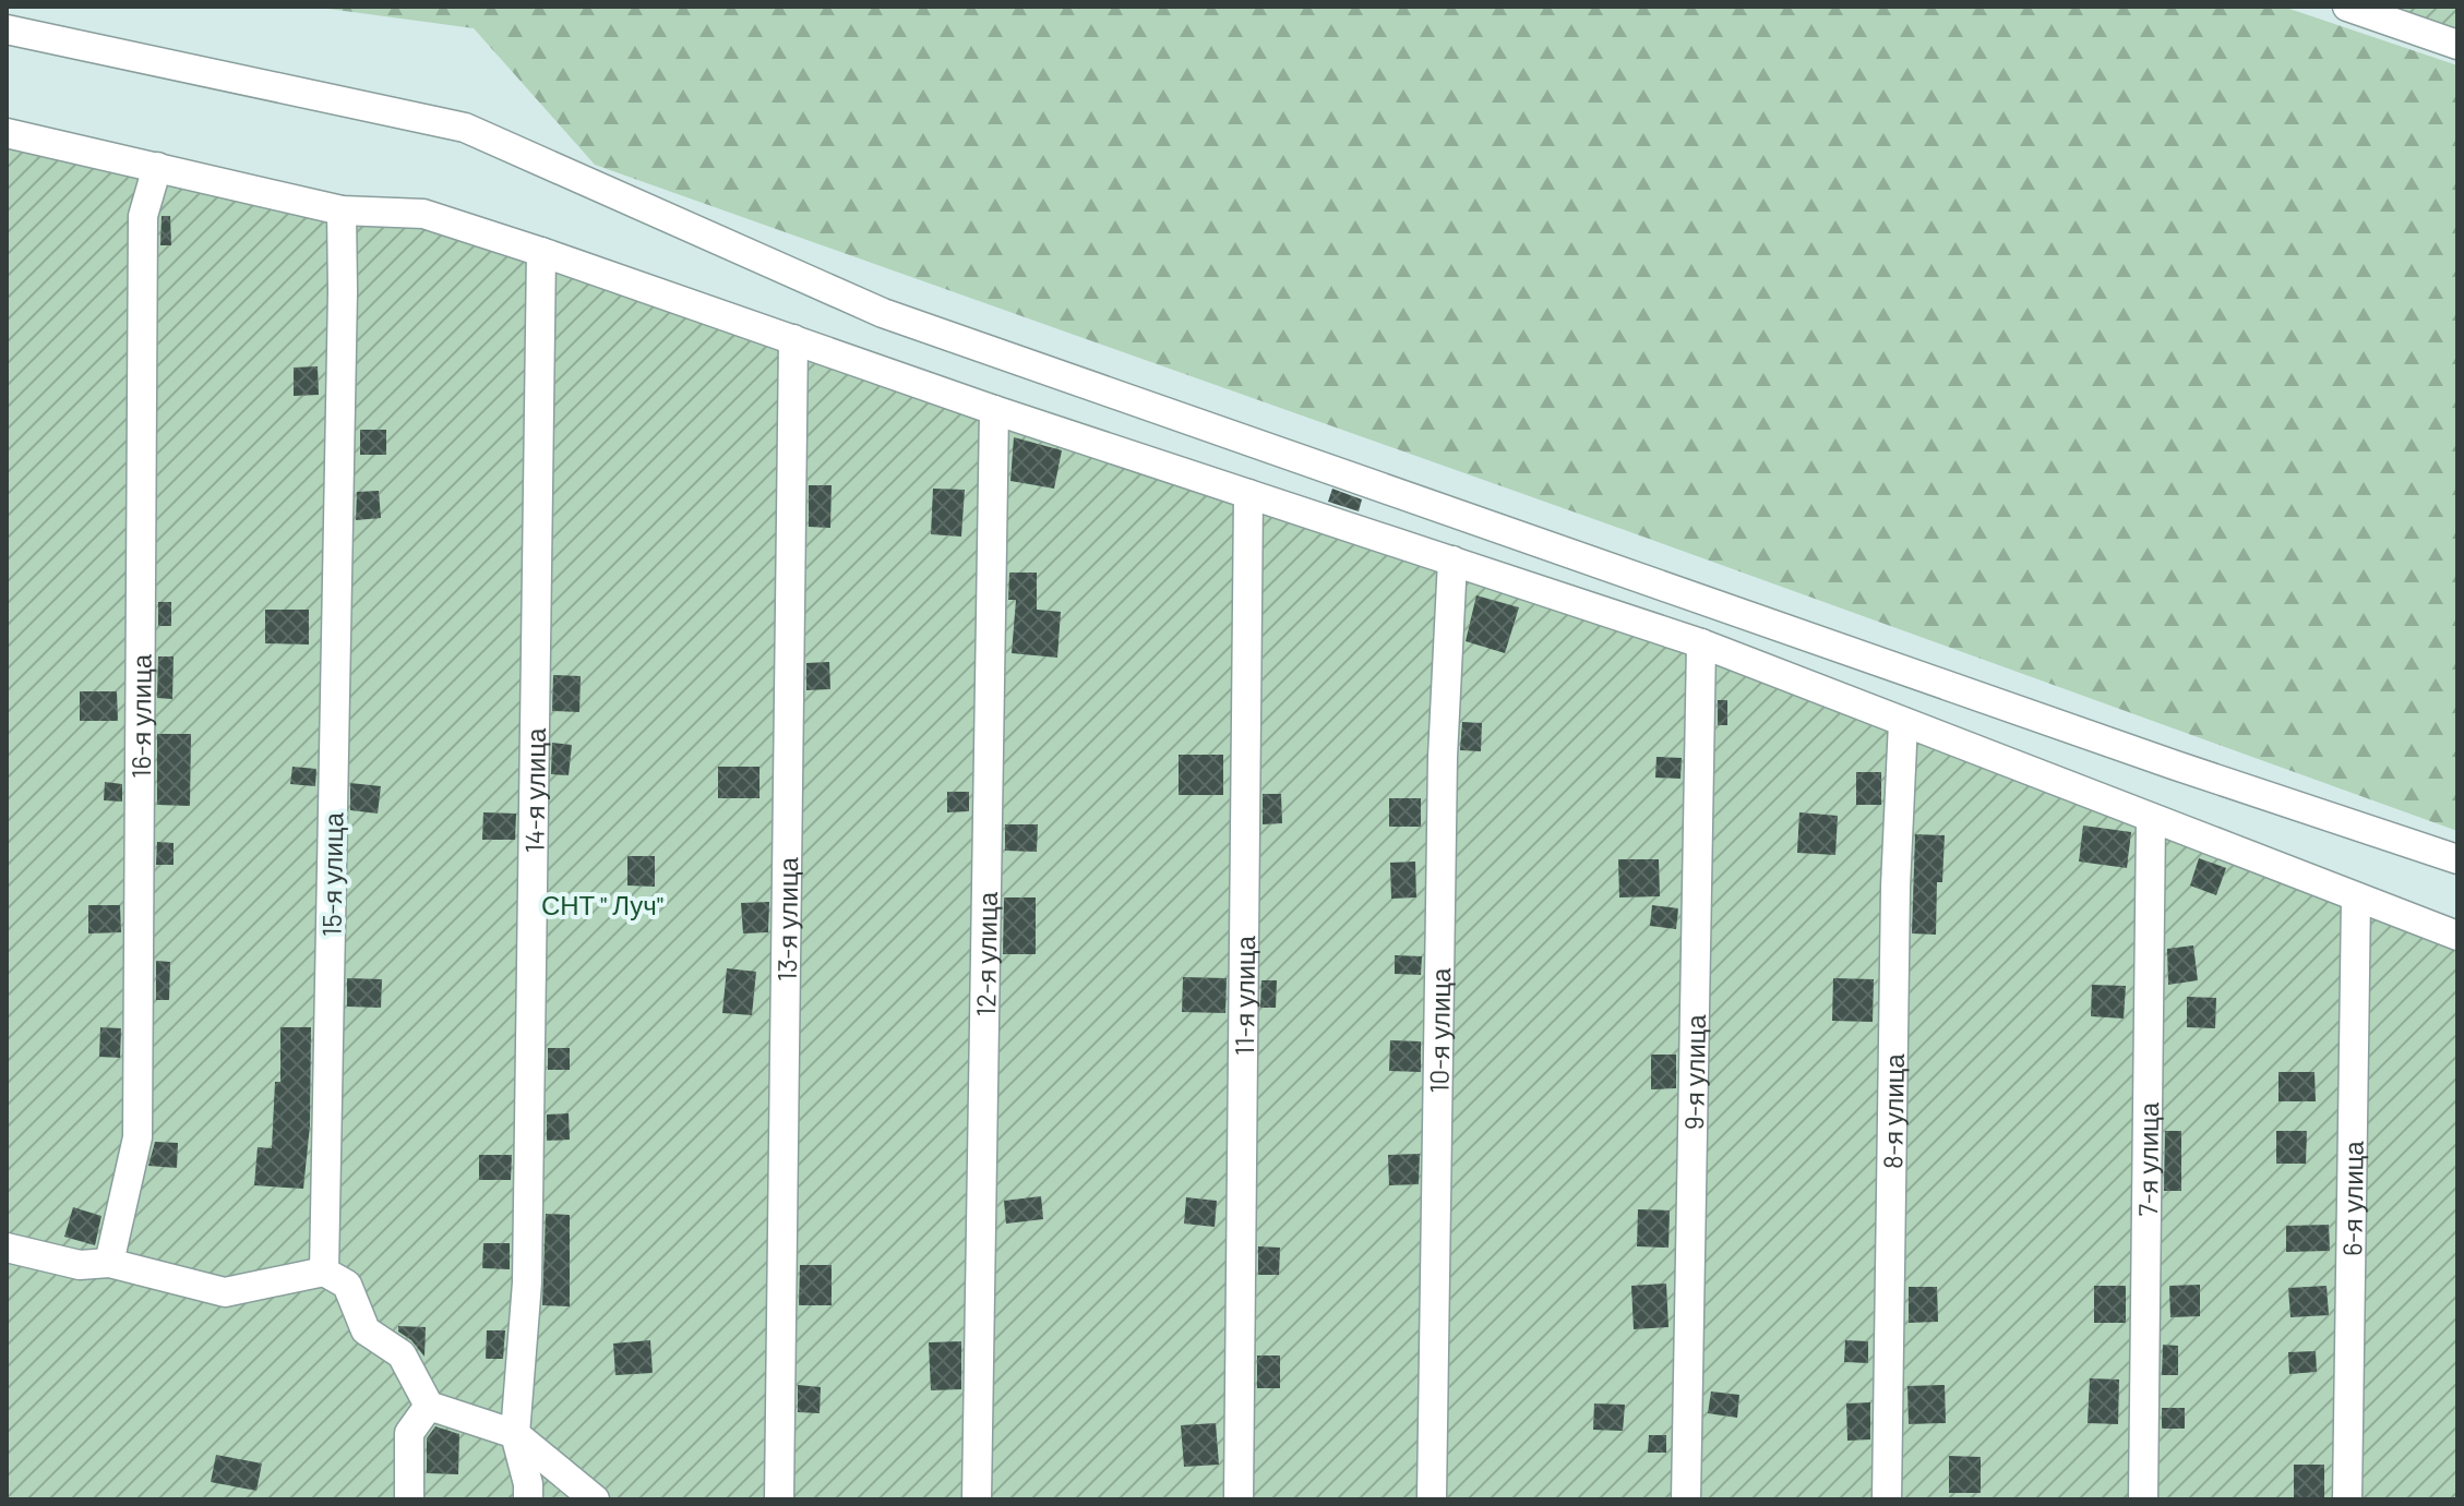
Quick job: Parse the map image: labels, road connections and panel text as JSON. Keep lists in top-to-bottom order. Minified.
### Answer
{"streets":{"street":["16-я улица","14-я улица","15-я улица","13-я улица","12-я улица","11-я улица","10-я улица","9-я улица","8-я улица","7-я улица","6-я улица"]},"parks":["СНТ \" Луч\""]}
